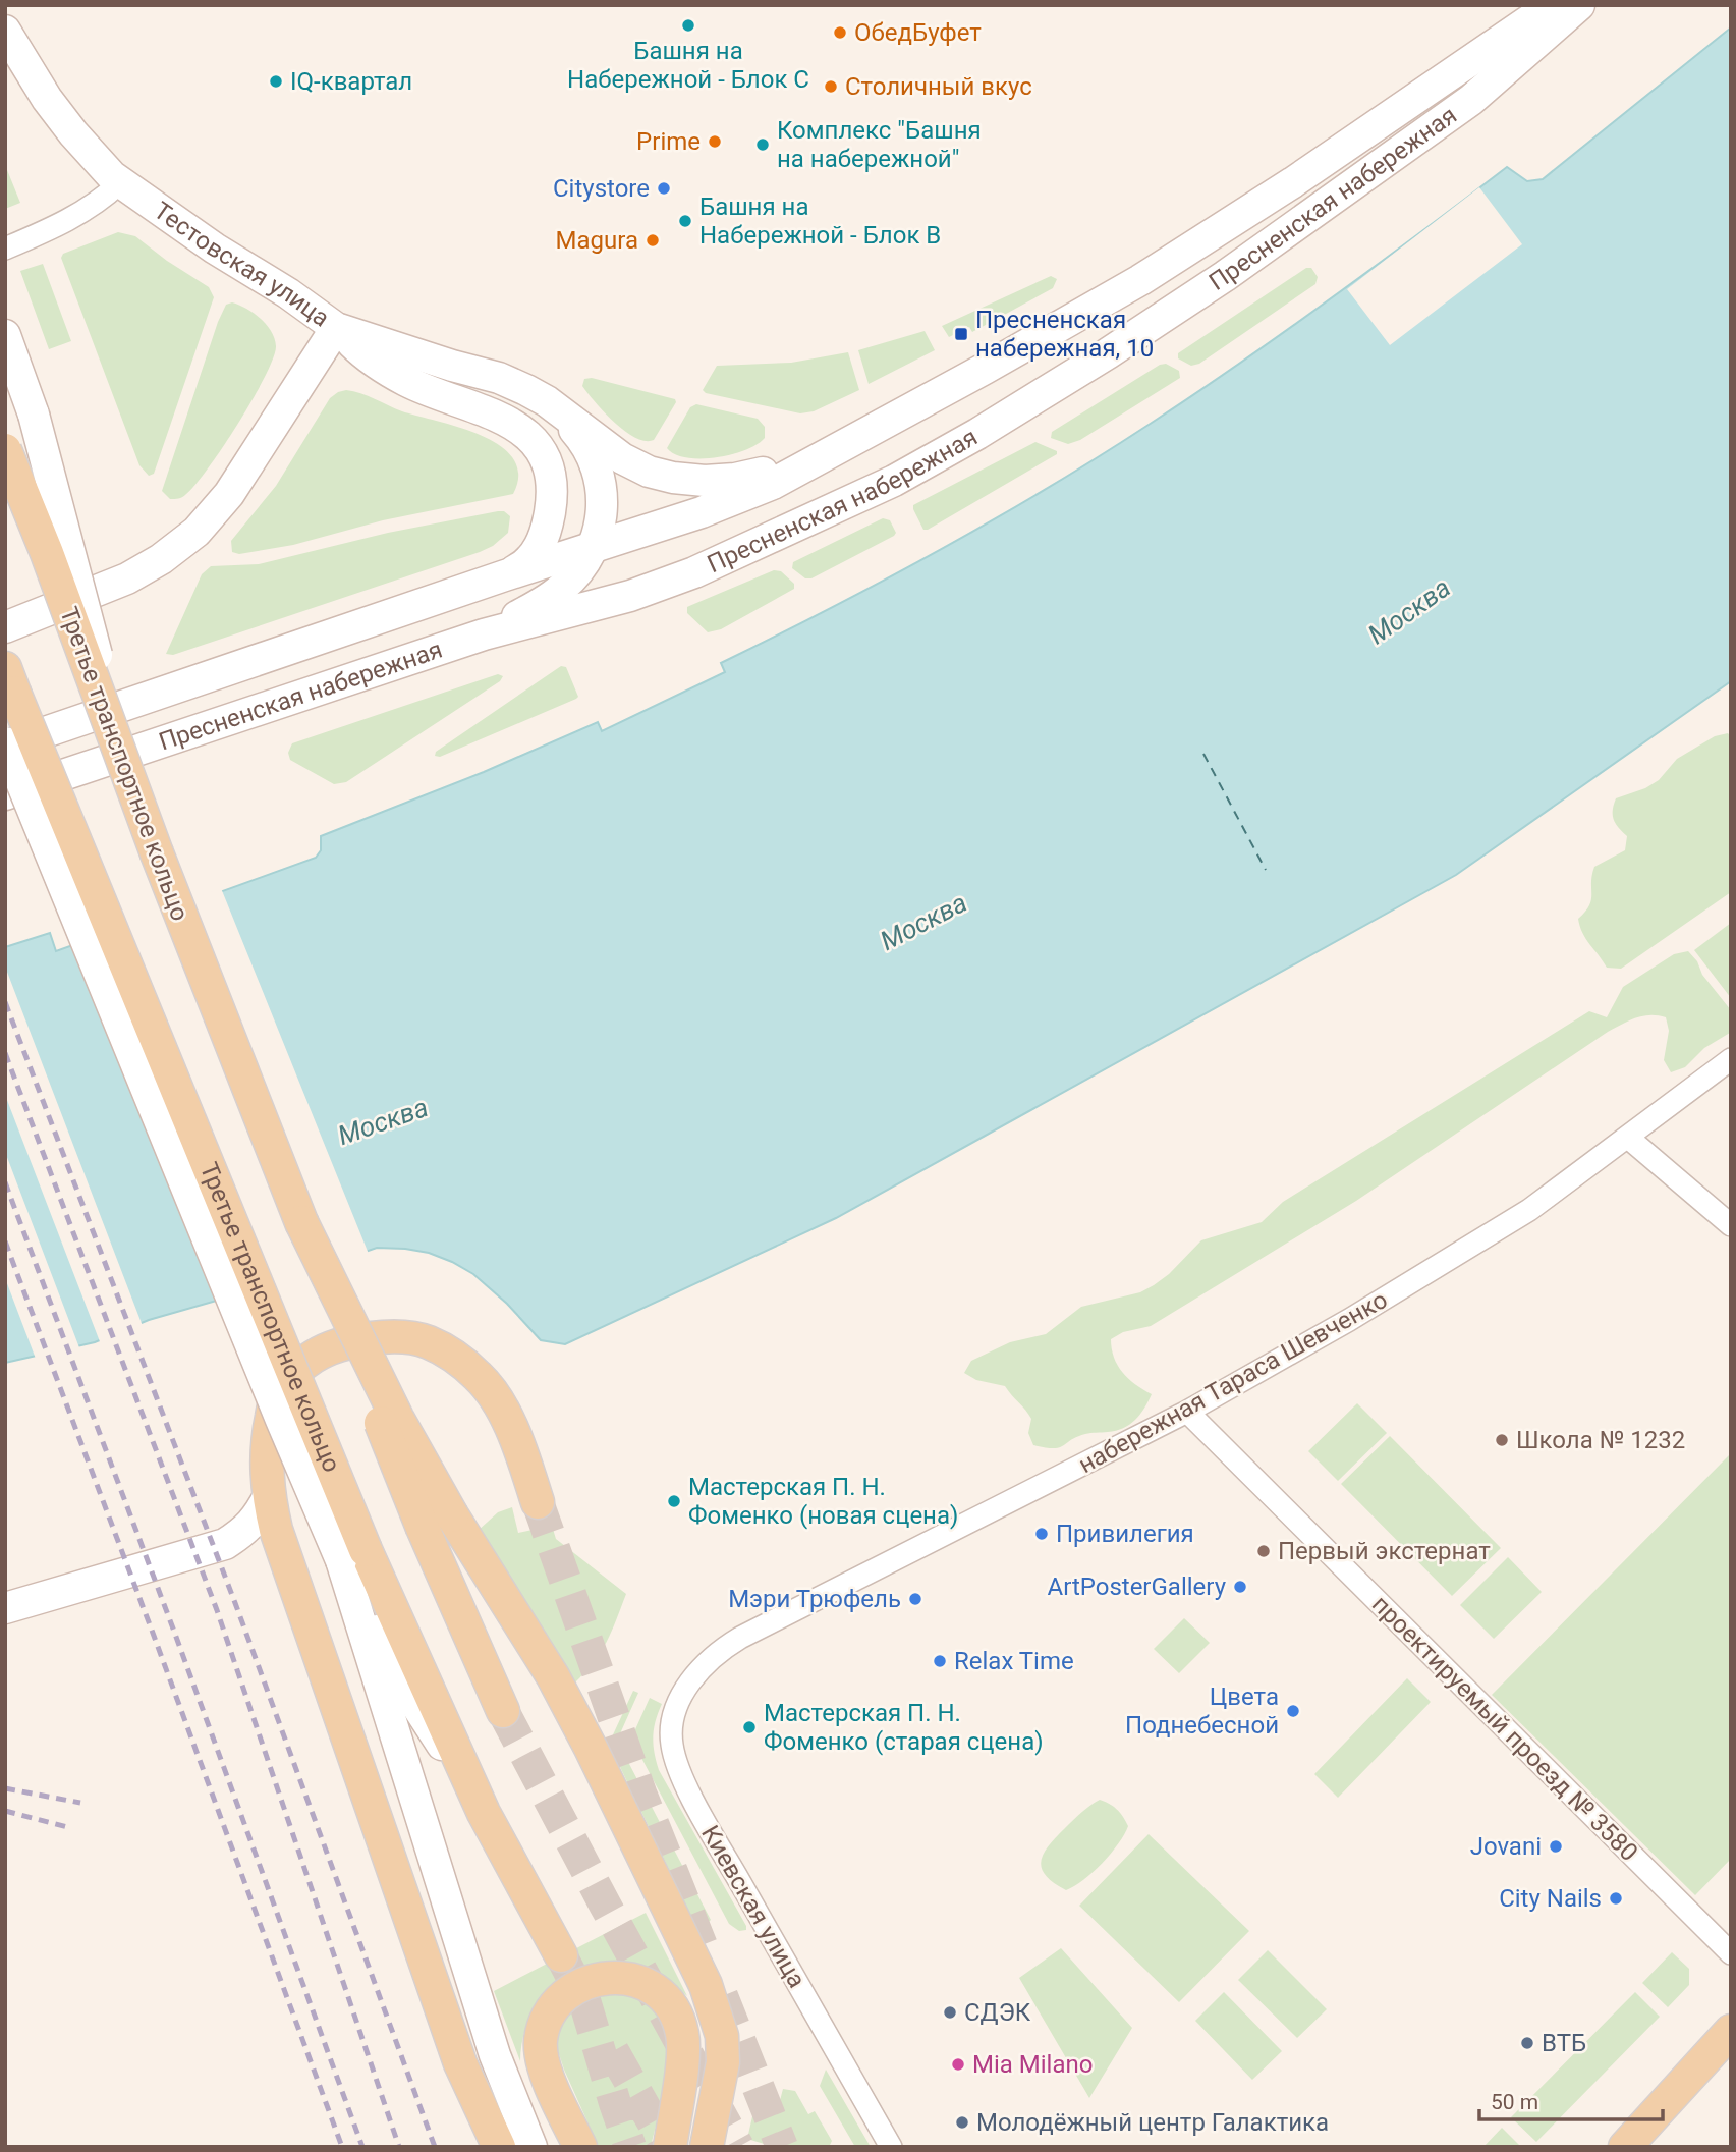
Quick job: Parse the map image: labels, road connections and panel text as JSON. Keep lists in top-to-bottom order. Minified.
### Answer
{"streets":{"main road":["Пресненская набережная","Тестовская улица","Третье транспортное кольцо"],"street":["набережная Тараса Шевченко","проектируемый проезд № 3580","Киевская улица"]},"crossings":[["набережная Тараса Шевченко","проектируемый проезд № 3580"],["набережная Тараса Шевченко","Киевская улица"]],"water":["Москва"],"places":{"other":["Башня на Набережной - Блок С","ОбедБуфет","IQ-квартал","Столичный вкус","Prime","Комплекс \"Башня на набережной\"","Citystore","Башня на Набережной - Блок В","Magura","Школа № 1232","Мастерская П. Н. Фоменко (новая сцена)","Привилегия","Первый экстернат","ArtPosterGallery","Мэри Трюфель","Relax Time","Цвета Поднебесной","Мастерская П. Н. Фоменко (старая сцена)","Jovani","City Nails","СДЭК","ВТБ","Mia Milano","Молодёжный центр Галактика"],"transit":["Пресненская набережная, 10"]},"scale_bar":"50 m"}
